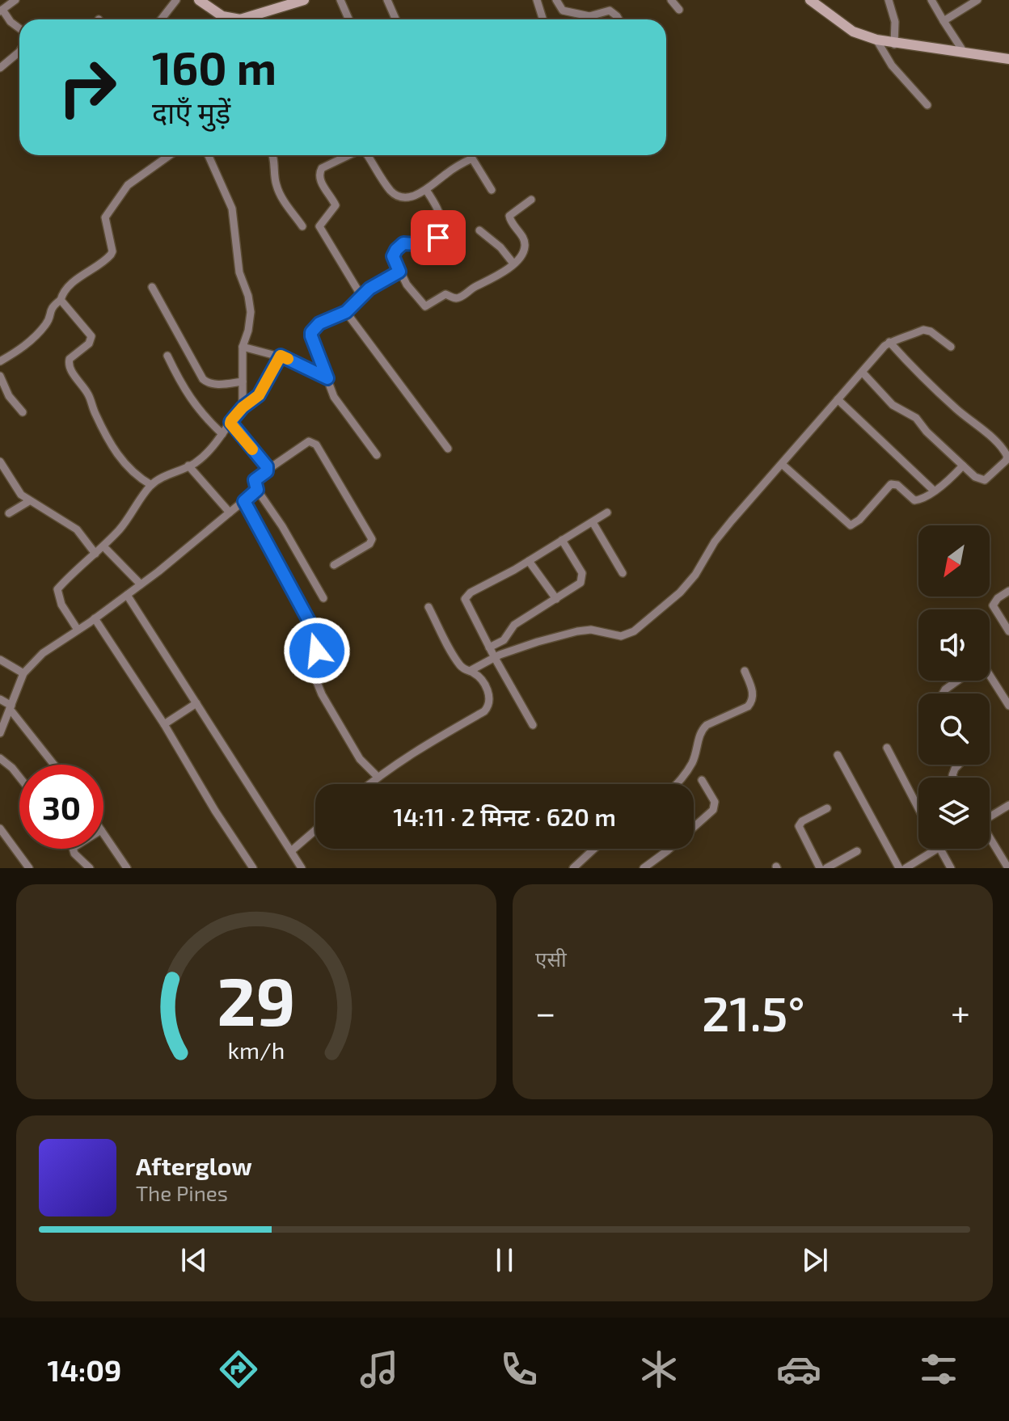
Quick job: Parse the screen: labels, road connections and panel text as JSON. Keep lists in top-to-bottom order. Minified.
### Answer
{"north":"bottom left","page":{"turn":["160 m","दाएँ मुड़ें"],"limit":"30","trip":"14:11 · 2 मिनट · 620 m","tile":"एसी","heat":["−","21.5°","+"],"song":["Afterglow","The Pines"],"tabs":"14:09","gauge":["29","km/h"]}}
